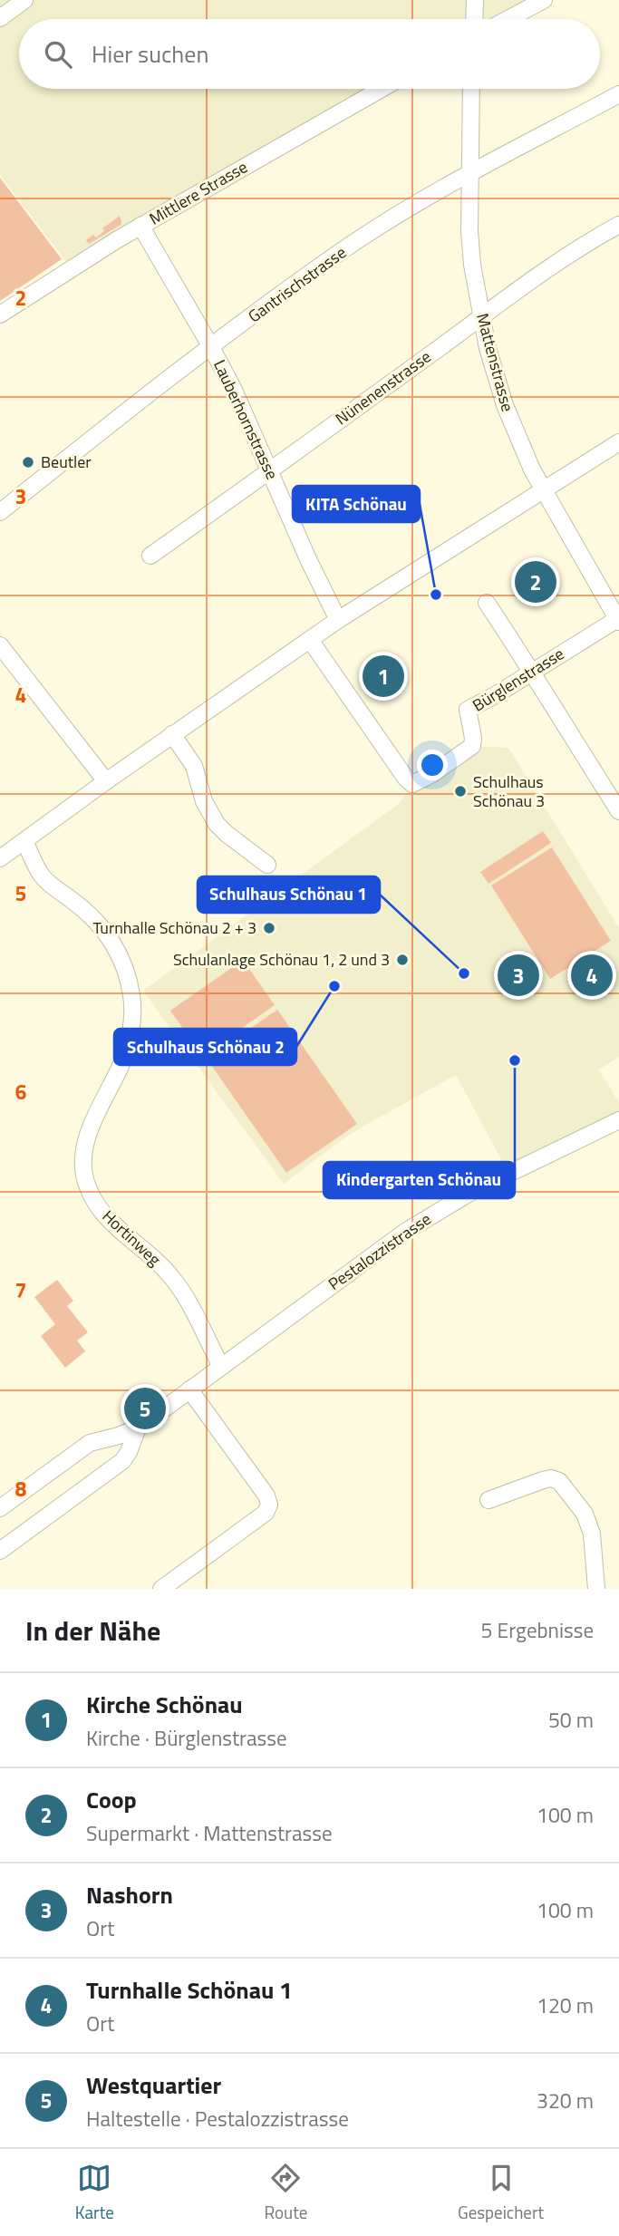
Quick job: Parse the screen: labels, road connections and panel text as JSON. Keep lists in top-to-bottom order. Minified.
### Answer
{"streets":{"street":["Mittlere Strasse","Gantrischstrasse","Mattenstrasse","Nünenenstrasse","Lauberhornstrasse","Bürglenstrasse","Hortinweg","Pestalozzistrasse"]},"crossings":[["Mittlere Strasse","Lauberhornstrasse"],["Gantrischstrasse","Mattenstrasse"],["Gantrischstrasse","Lauberhornstrasse"],["Mattenstrasse","Nünenenstrasse"],["Mattenstrasse","Bürglenstrasse"],["Nünenenstrasse","Lauberhornstrasse"],["Hortinweg","Pestalozzistrasse"]],"places":["Beutler","KITA Schönau","Schulhaus Schönau 3","Turnhalle Schönau 2 + 3","Schulanlage Schönau 1, 2 und 3","Schulhaus Schönau 1","Schulhaus Schönau 2","Kindergarten Schönau"],"page":{"search":"Hier suchen","pins":["2","1","3","4","5"],"heading":["In der Nähe","5 Ergebnisse"],"list":[{"mark":"1","name":"Kirche Schönau","note":"Kirche · Bürglenstrasse","value":"50 m"},{"mark":"2","name":"Coop","note":"Supermarkt · Mattenstrasse","value":"100 m"},{"mark":"3","name":"Nashorn","note":"Ort","value":"100 m"},{"mark":"4","name":"Turnhalle Schönau 1","note":"Ort","value":"120 m"},{"mark":"5","name":"Westquartier","note":"Haltestelle · Pestalozzistrasse","value":"320 m"}],"nav":["Karte","Route","Gespeichert"]},"grid":{"rows":["2","3","4","5","6","7","8"]}}
